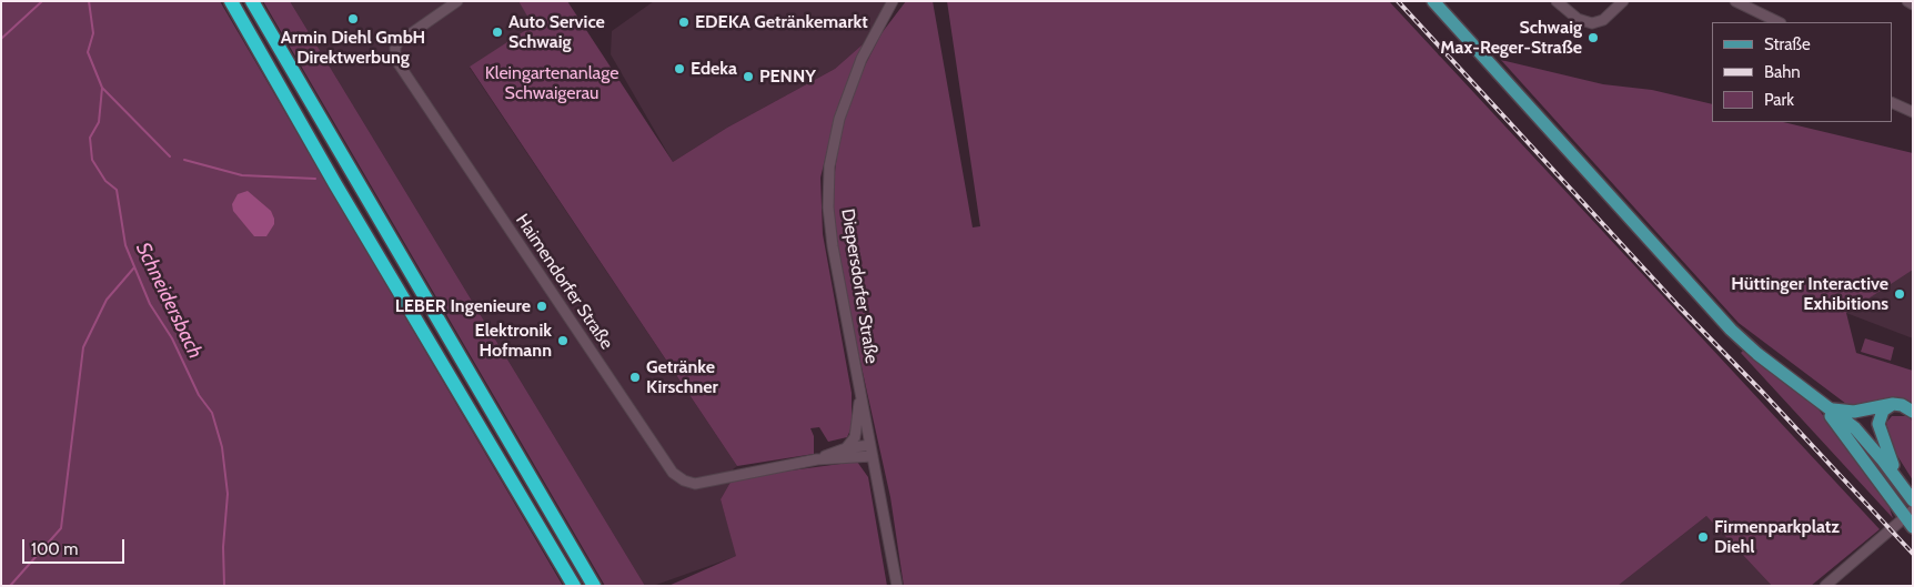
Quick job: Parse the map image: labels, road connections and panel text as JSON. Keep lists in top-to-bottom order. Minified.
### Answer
{"streets":{"street":["Haimendorfer Straße","Diepersdorfer Straße"]},"crossings":[["Haimendorfer Straße","Diepersdorfer Straße"]],"water":["Schneidersbach"],"parks":["Kleingartenanlage Schwaigerau"],"places":["Armin Diehl GmbH Direktwerbung","EDEKA Getränkemarkt","Auto Service Schwaig","Schwaig Max-Reger-Straße","Edeka","PENNY","Hüttinger Interactive Exhibitions","LEBER Ingenieure","Elektronik Hofmann","Getränke Kirschner","Firmenparkplatz Diehl"],"legend":["Straße","Bahn","Park"],"scale_bar":"100 m"}
